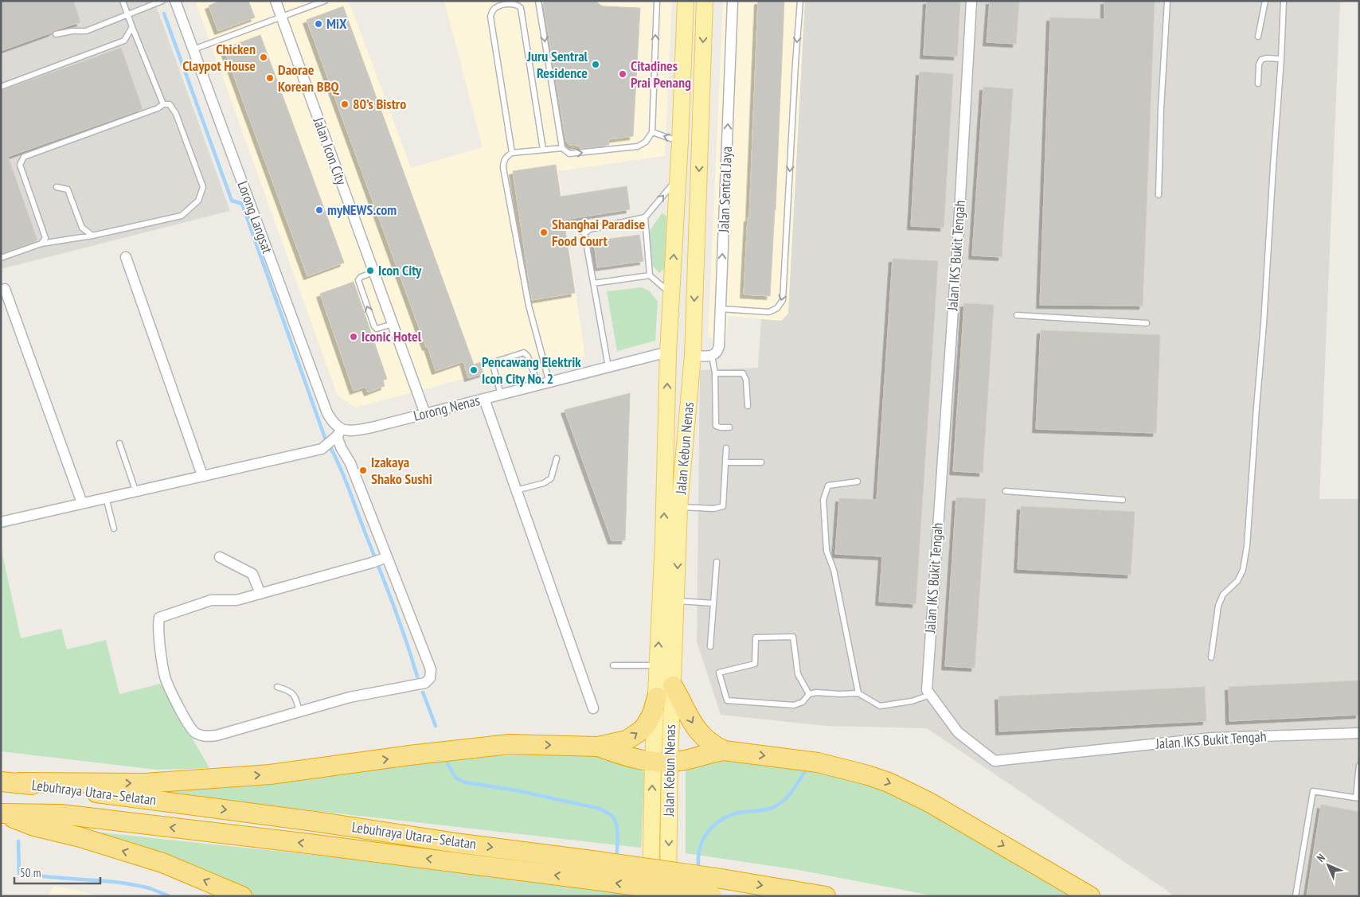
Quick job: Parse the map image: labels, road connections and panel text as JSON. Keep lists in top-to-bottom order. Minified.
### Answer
{"streets":{"highway":["Lebuhraya Utara–Selatan"],"main road":["Jalan Kebun Nenas"],"street":["Jalan Icon City","Jalan Sentral Jaya","Lorong Langsat","Jalan IKS Bukit Tengah","Lorong Nenas"]},"crossings":[["Jalan Icon City","Lorong Nenas"],["Lorong Langsat","Lorong Nenas"],["Lorong Nenas","Jalan Kebun Nenas"]],"one_way":["Jalan Sentral Jaya"],"places":["MiX","Chicken Claypot House","Juru Sentral Residence","Citadines Prai Penang","Daorae Korean BBQ","80’s Bistro","myNEWS.com","Shanghai Paradise Food Court","Icon City","Iconic Hotel","Pencawang Elektrik Icon City No. 2","Izakaya Shako Sushi"],"scale_bar":"50 m","north":"top left"}
